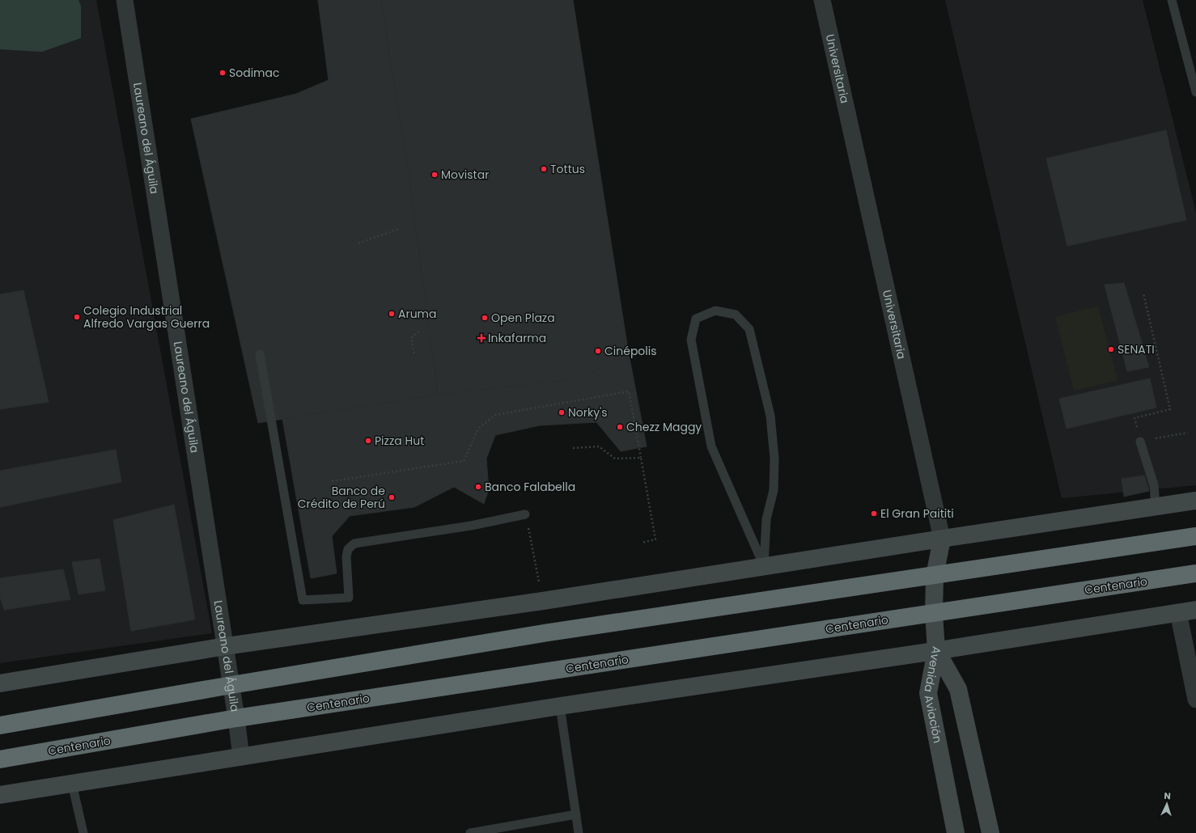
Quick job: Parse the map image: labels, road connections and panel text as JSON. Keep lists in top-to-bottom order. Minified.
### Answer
{"streets":{"highway":["Centenario"],"street":["Universitaria","Laureano del Águila","Avenida Aviación"]},"crossings":[["Universitaria","Centenario"],["Universitaria","Avenida Aviación"],["Laureano del Águila","Centenario"]],"places":{"other":["Sodimac","Tottus","Movistar","Aruma","Colegio Industrial Alfredo Vargas Guerra","Open Plaza","SENATI","Cinépolis","Norky's","Chezz Maggy","Pizza Hut","Banco Falabella","Banco de Crédito de Perú","El Gran Paititi"],"health":["Inkafarma"]},"north":"top"}
